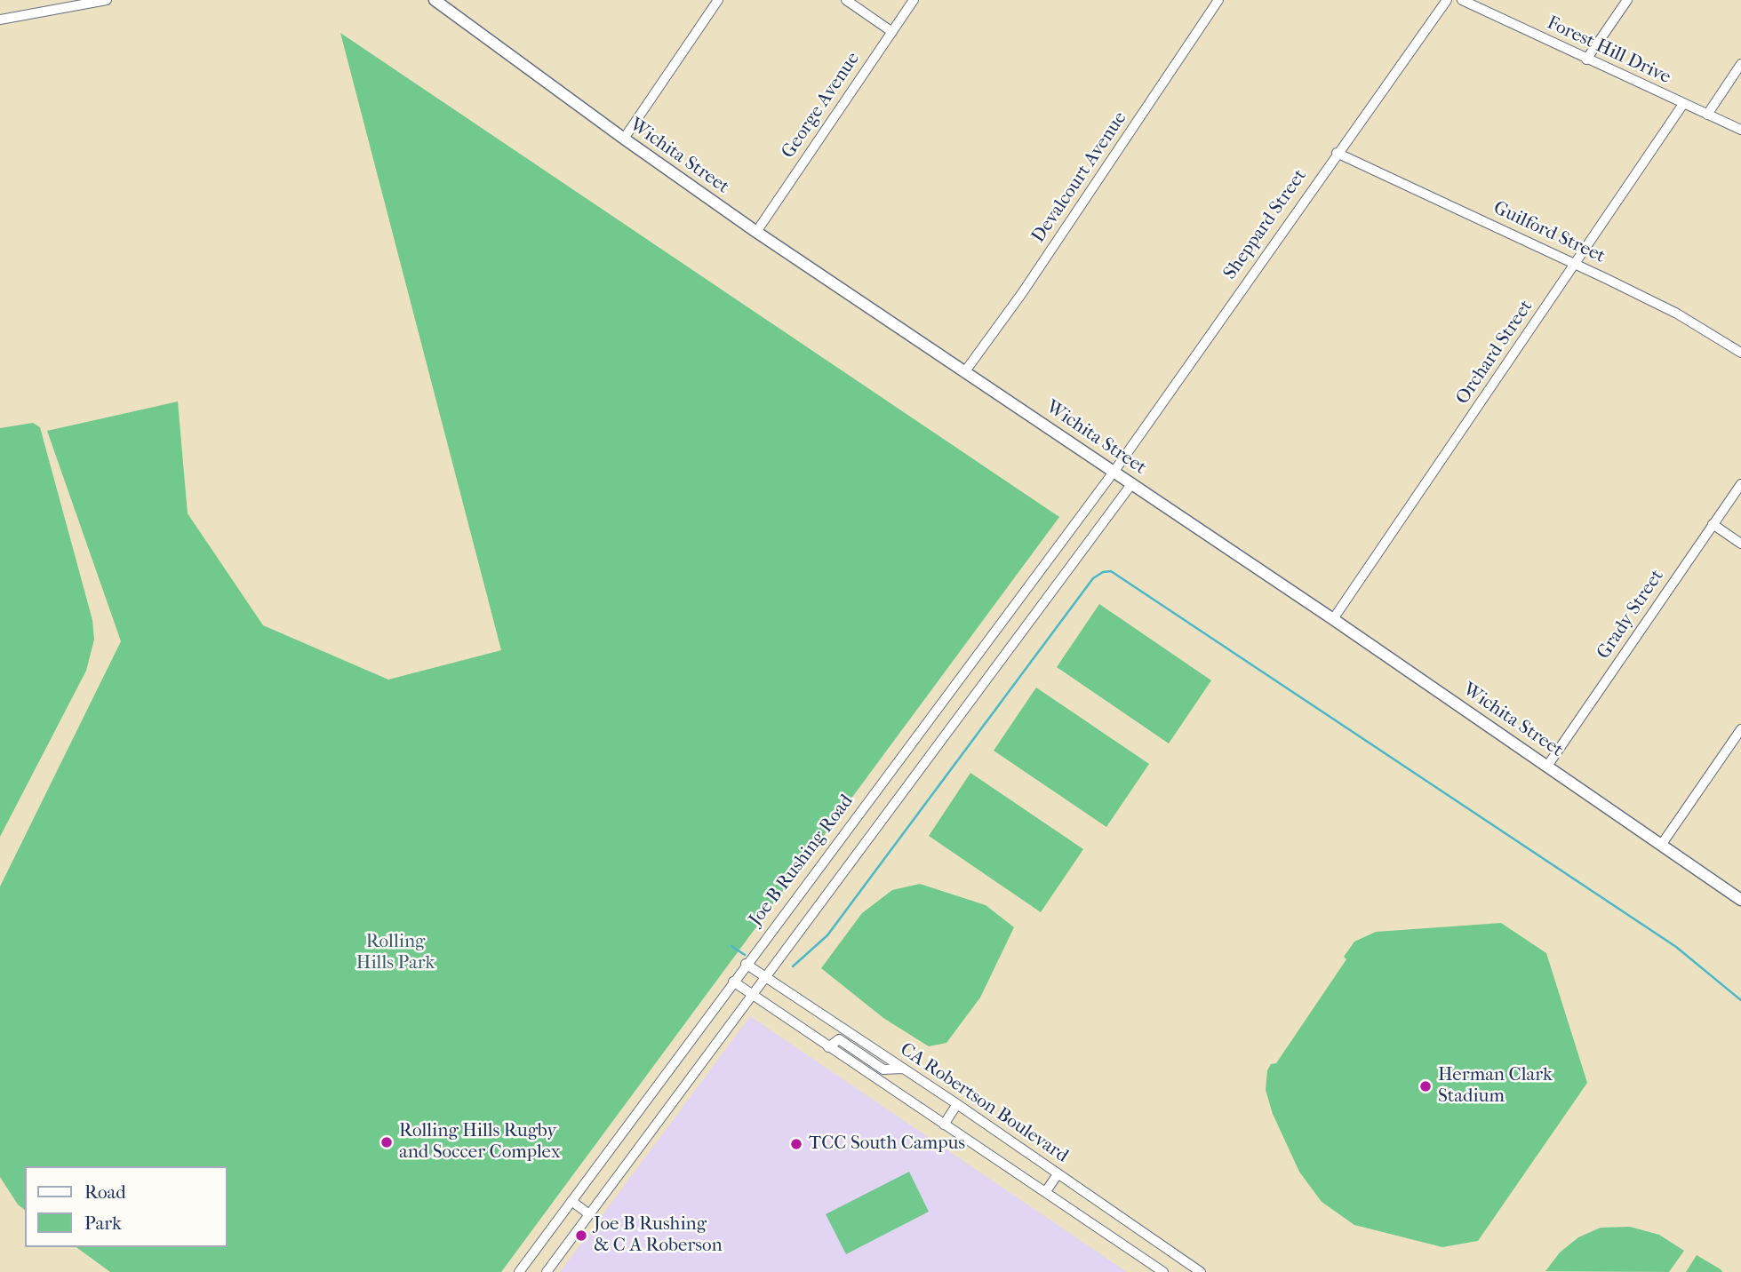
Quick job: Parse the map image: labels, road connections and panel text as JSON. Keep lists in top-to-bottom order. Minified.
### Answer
{"streets":{"main road":["Wichita Street"],"street":["Forest Hill Drive","George Avenue","Devalcourt Avenue","Sheppard Street","Guilford Street","Orchard Street","Grady Street","Joe B Rushing Road","CA Robertson Boulevard"]},"crossings":[["Forest Hill Drive","Orchard Street"],["George Avenue","Wichita Street"],["Wichita Street","Devalcourt Avenue"],["Wichita Street","Sheppard Street"],["Wichita Street","Orchard Street"],["Wichita Street","Grady Street"],["Wichita Street","Joe B Rushing Road"],["Sheppard Street","Guilford Street"],["Sheppard Street","Joe B Rushing Road"],["Guilford Street","Orchard Street"],["Joe B Rushing Road","CA Robertson Boulevard"]],"parks":["Rolling Hills Park"],"places":["Herman Clark Stadium","Rolling Hills Rugby and Soccer Complex","TCC South Campus","Joe B Rushing & C A Roberson"],"legend":["Road","Park"]}
